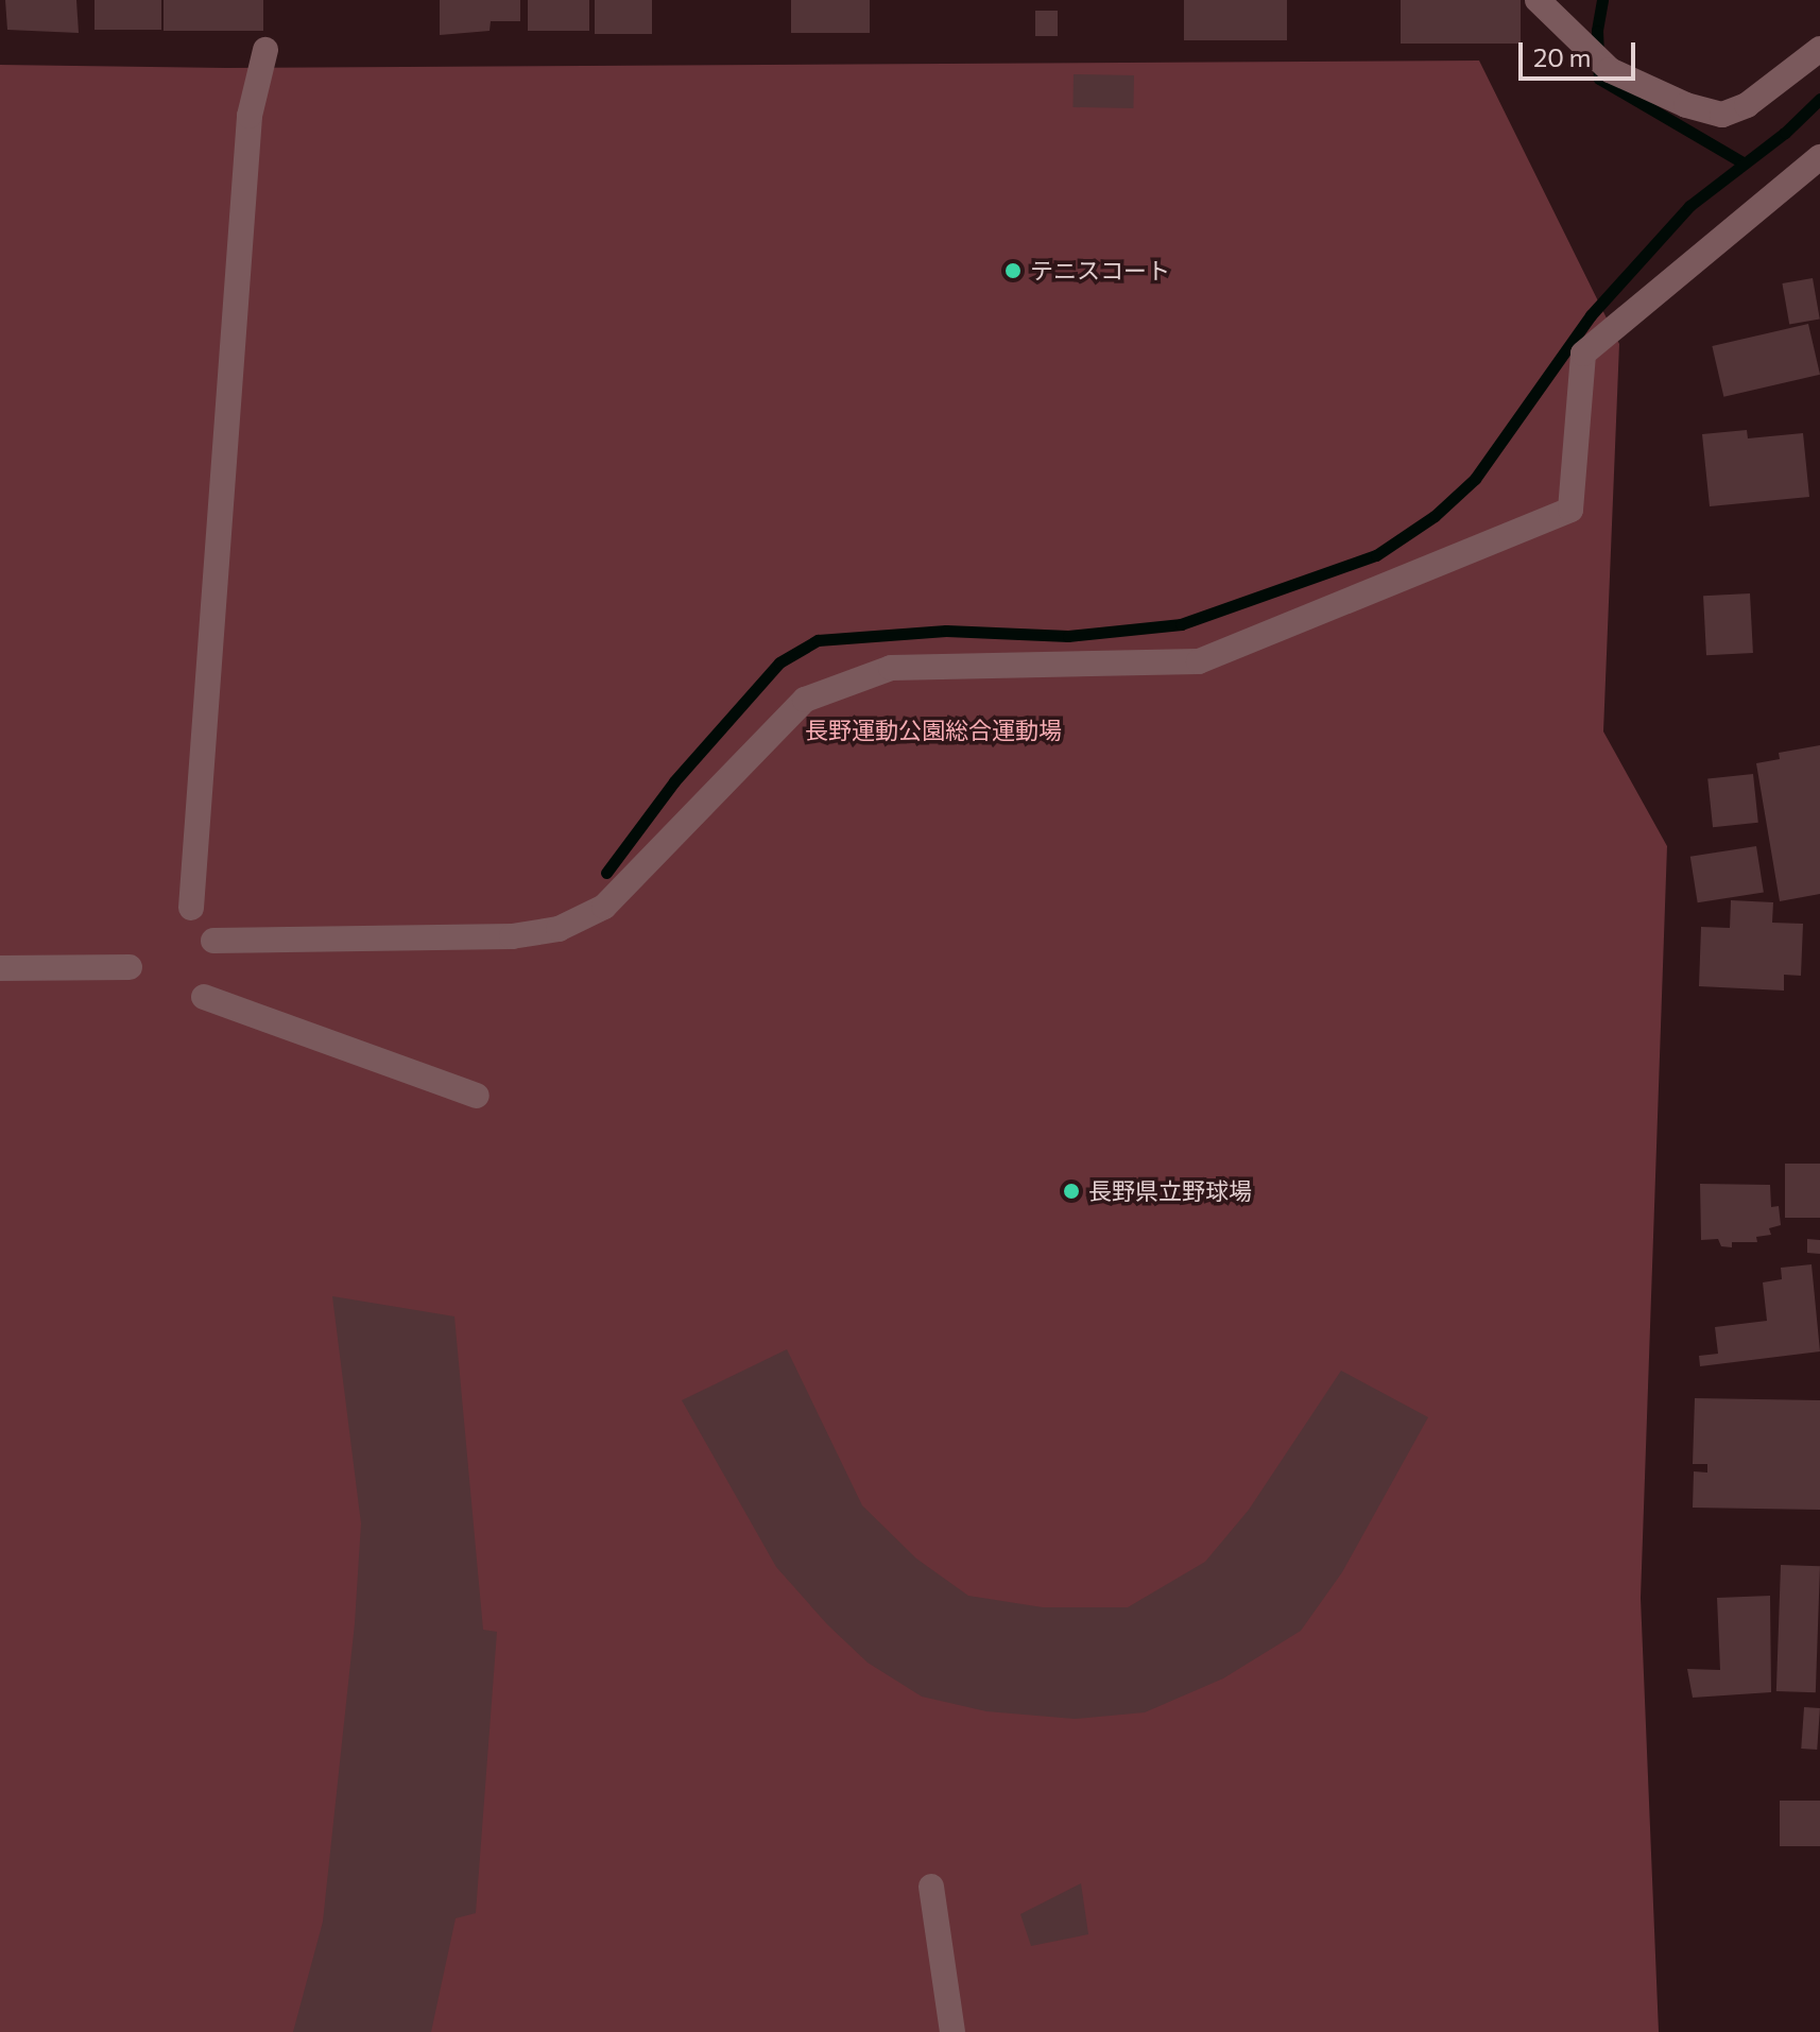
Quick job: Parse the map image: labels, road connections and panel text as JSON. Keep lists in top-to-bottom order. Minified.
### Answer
{"parks":["長野運動公園総合運動場"],"places":["テニスコート","長野県立野球場"],"scale_bar":"20 m"}
